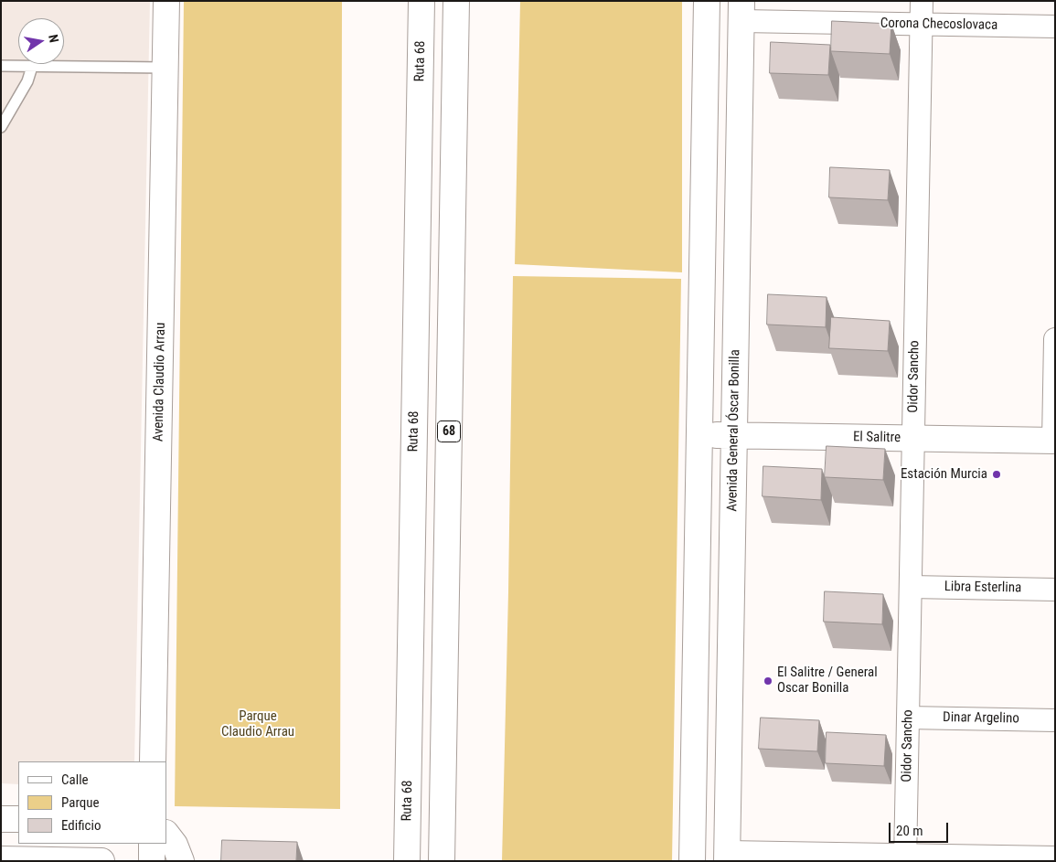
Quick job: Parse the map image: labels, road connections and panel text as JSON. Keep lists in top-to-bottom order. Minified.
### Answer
{"streets":{"main road":["Ruta 68","Avenida Claudio Arrau","Avenida General Óscar Bonilla","68","El Salitre"],"street":["Corona Checoslovaca","Oidor Sancho","Libra Esterlina","Dinar Argelino"]},"crossings":[["Corona Checoslovaca","Oidor Sancho"],["Corona Checoslovaca","Avenida General Óscar Bonilla"],["Oidor Sancho","El Salitre"],["Oidor Sancho","Libra Esterlina"],["Oidor Sancho","Dinar Argelino"],["Avenida General Óscar Bonilla","El Salitre"]],"parks":["Parque Claudio Arrau"],"places":["Estación Murcia","El Salitre / General Oscar Bonilla"],"legend":["Calle","Parque","Edificio"],"scale_bar":"20 m","north":"right"}
